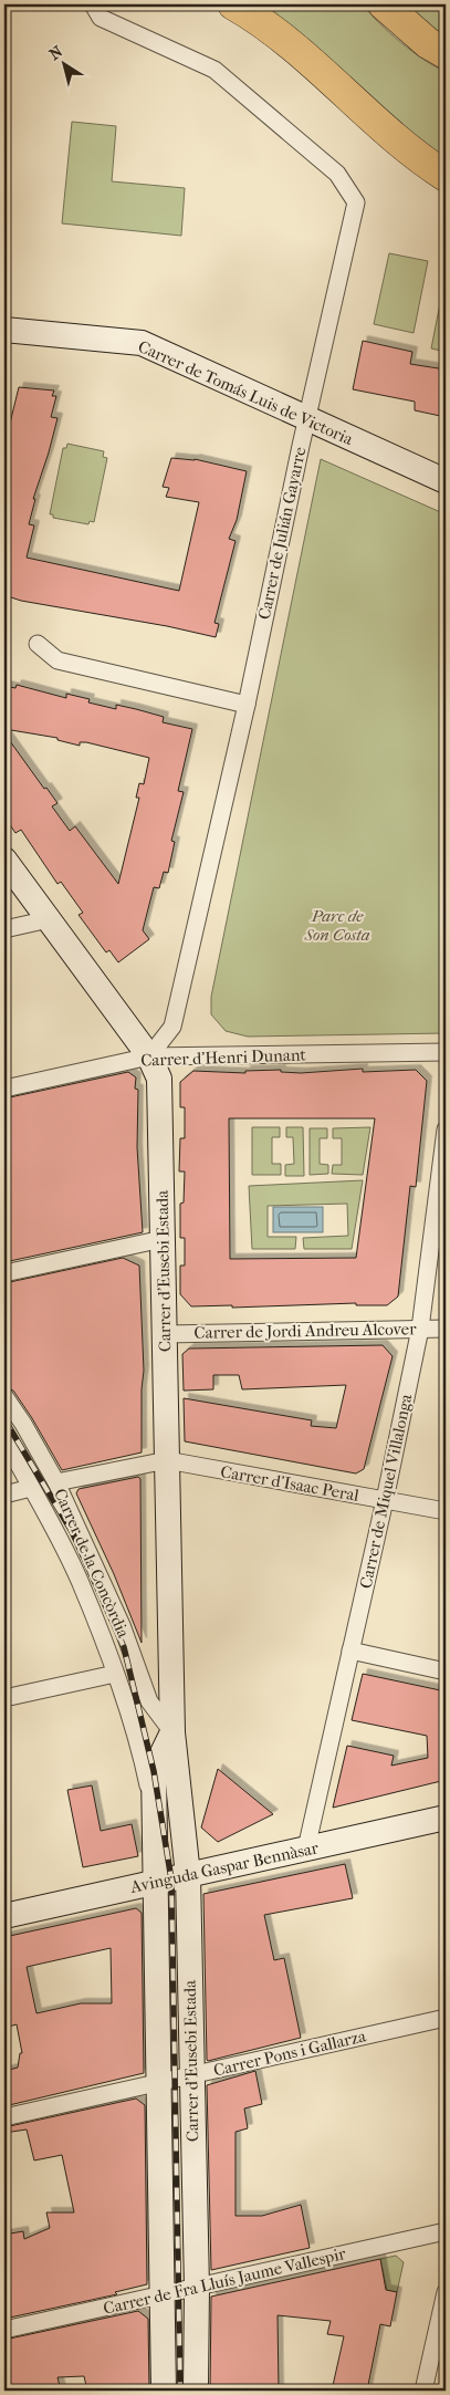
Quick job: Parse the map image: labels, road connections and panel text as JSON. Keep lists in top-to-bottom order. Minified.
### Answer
{"streets":{"main road":["Carrer de Tomás Luis de Victoria","Carrer d'Eusebi Estada","Avinguda Gaspar Bennàsar"],"street":["Carrer de Julián Gayarre","Carrer d'Henri Dunant","Carrer de Jordi Andreu Alcover","Carrer d'Isaac Peral","Carrer de Miquel Villalonga","Carrer de la Concòrdia","Carrer Pons i Gallarza","Carrer de Fra Lluís Jaume Vallespir"]},"crossings":[["Carrer de Tomás Luis de Victoria","Carrer de Julián Gayarre"],["Carrer de Julián Gayarre","Carrer d'Henri Dunant"],["Carrer de Julián Gayarre","Carrer d'Eusebi Estada"],["Carrer d'Henri Dunant","Carrer d'Eusebi Estada"],["Carrer d'Eusebi Estada","Carrer de Jordi Andreu Alcover"],["Carrer d'Eusebi Estada","Carrer d'Isaac Peral"],["Carrer d'Eusebi Estada","Carrer de la Concòrdia"],["Carrer d'Eusebi Estada","Avinguda Gaspar Bennàsar"],["Carrer d'Eusebi Estada","Carrer Pons i Gallarza"],["Carrer d'Eusebi Estada","Carrer de Fra Lluís Jaume Vallespir"],["Carrer de Jordi Andreu Alcover","Carrer de Miquel Villalonga"],["Carrer d'Isaac Peral","Carrer de Miquel Villalonga"],["Carrer de Miquel Villalonga","Avinguda Gaspar Bennàsar"]],"parks":["Parc de Son Costa"],"north":"top left"}
